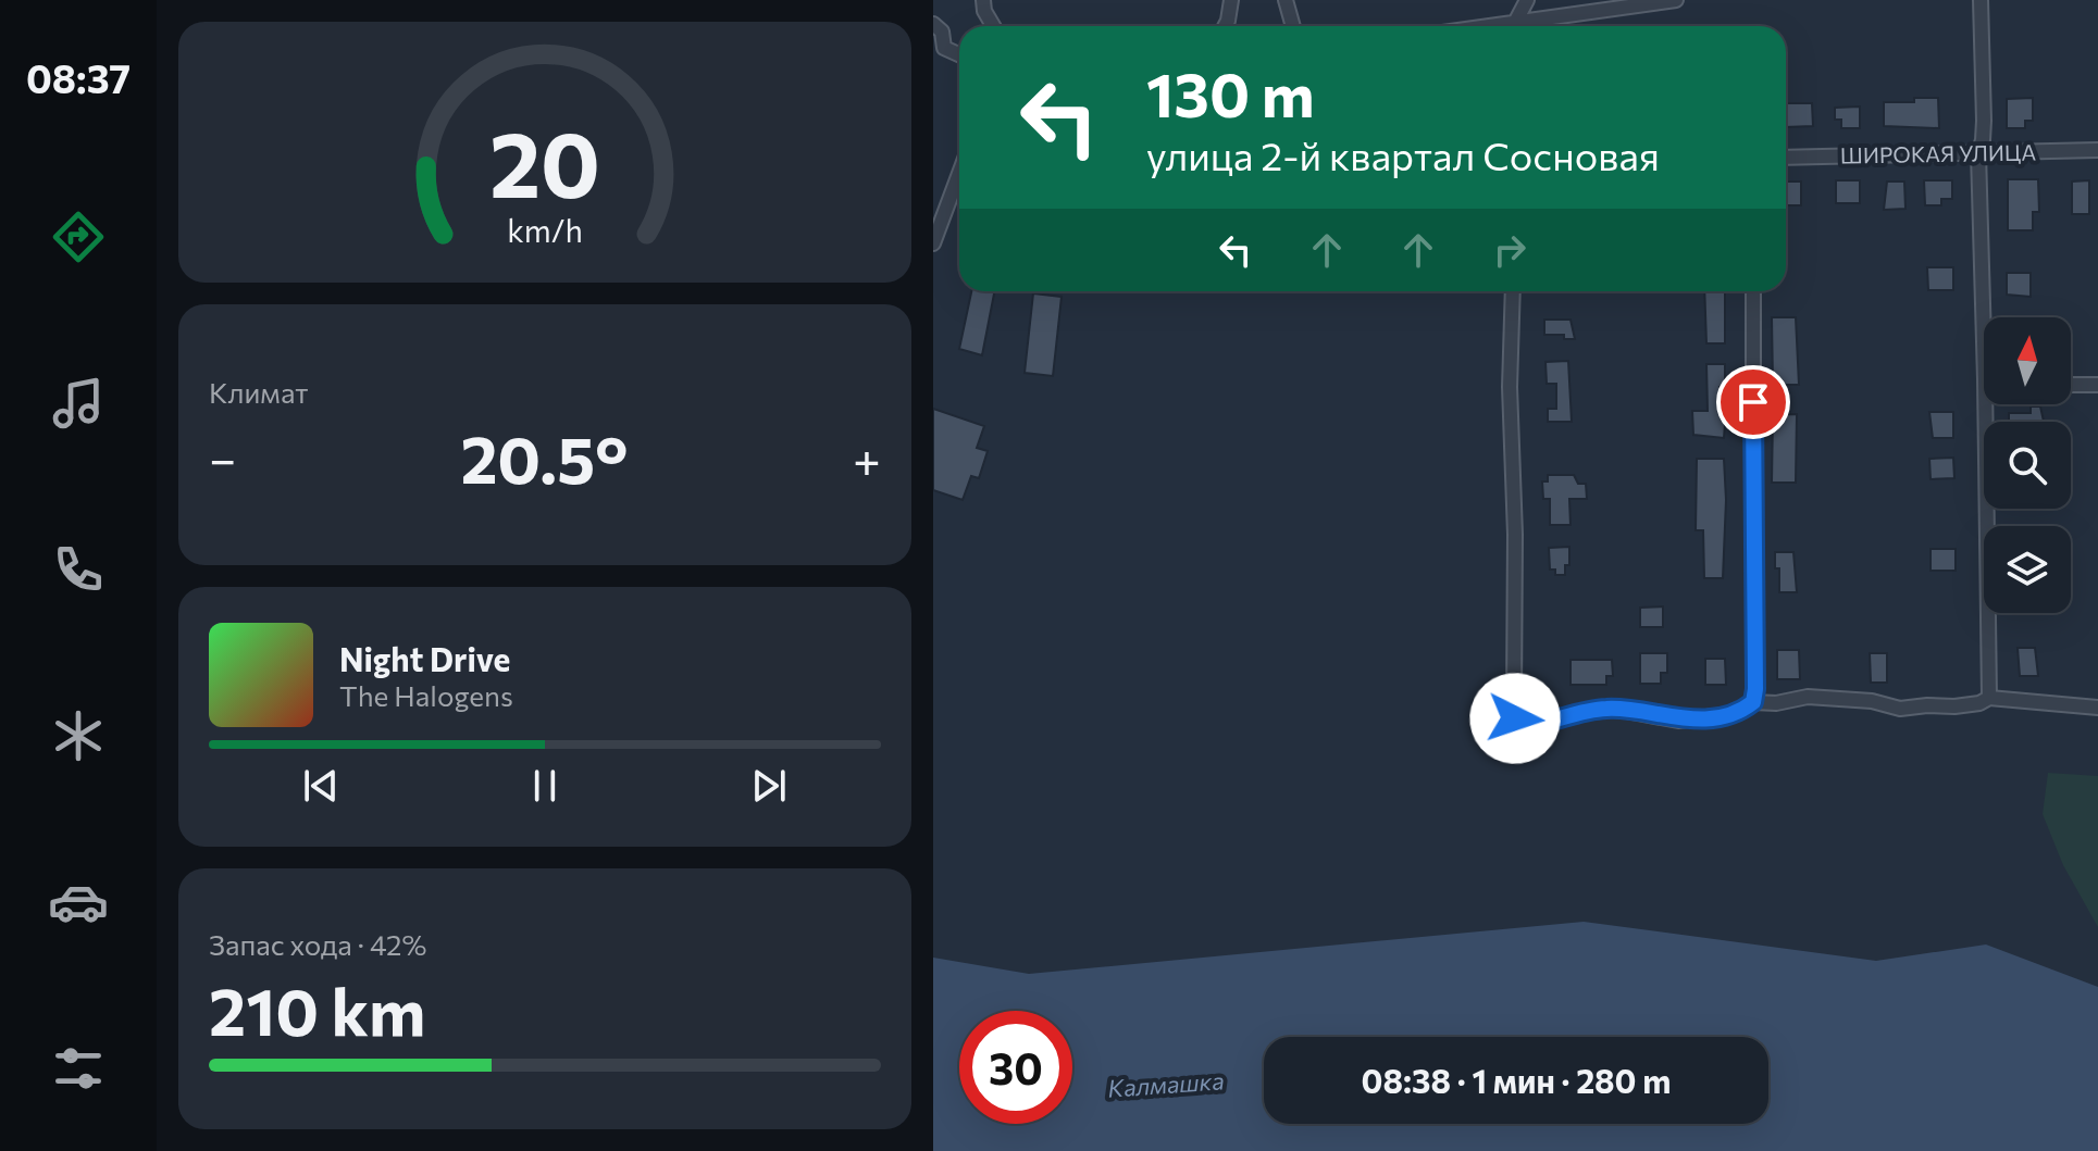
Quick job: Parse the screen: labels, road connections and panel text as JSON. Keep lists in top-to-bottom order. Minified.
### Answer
{"streets":{"street":["ШИРОКАЯ УЛИЦА"]},"water":["Калмашка"],"north":"top","page":{"tabs":"08:37","turn":["130 m","улица 2-й квартал Сосновая"],"tile":["Климат",["Запас хода · 42%","210 km"]],"heat":["−","20.5°","+"],"song":["Night Drive","The Halogens"],"limit":"30","trip":"08:38 · 1 мин · 280 m","gauge":["20","km/h"]}}
